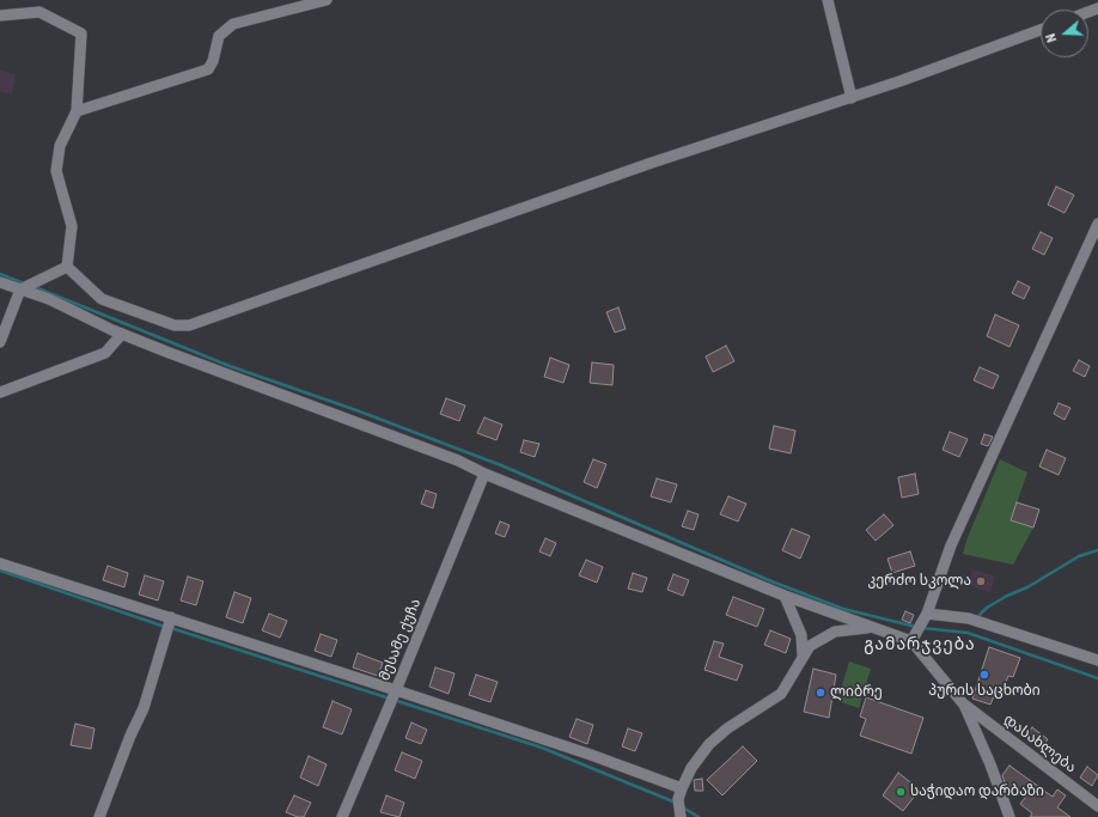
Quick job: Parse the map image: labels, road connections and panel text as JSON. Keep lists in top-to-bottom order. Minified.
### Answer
{"streets":{"street":["მესამე ქუჩა","დასახლება"]},"districts":["გამარჯვება"],"places":["კერძო სკოლა","პურის საცხობი","ლიბრე","საჭიდაო დარბაზი"],"north":"left"}
